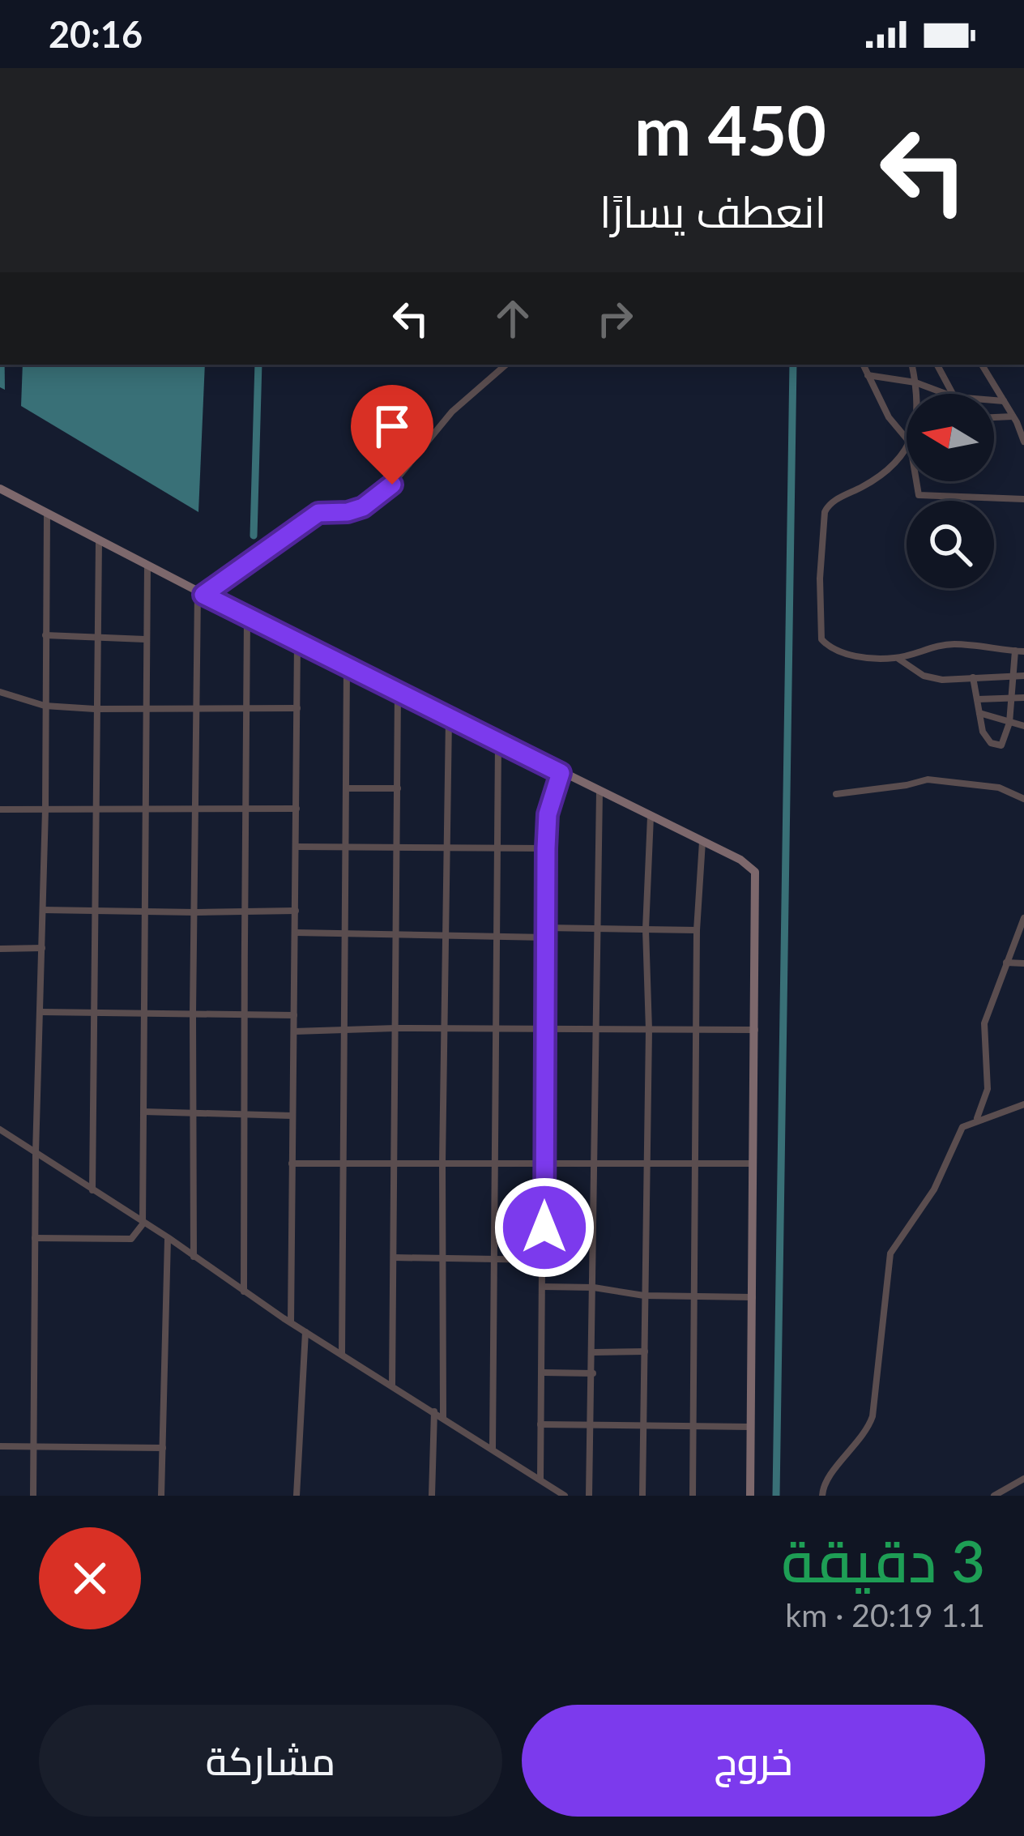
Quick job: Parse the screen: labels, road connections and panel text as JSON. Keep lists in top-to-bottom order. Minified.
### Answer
{"north":"left","page":{"status":"20:16","turn":["450 m","انعطف يسارًا"],"heading":["3 دقيقة","1.1 km · 20:19"],"buttons":["خروج","مشاركة"]}}
